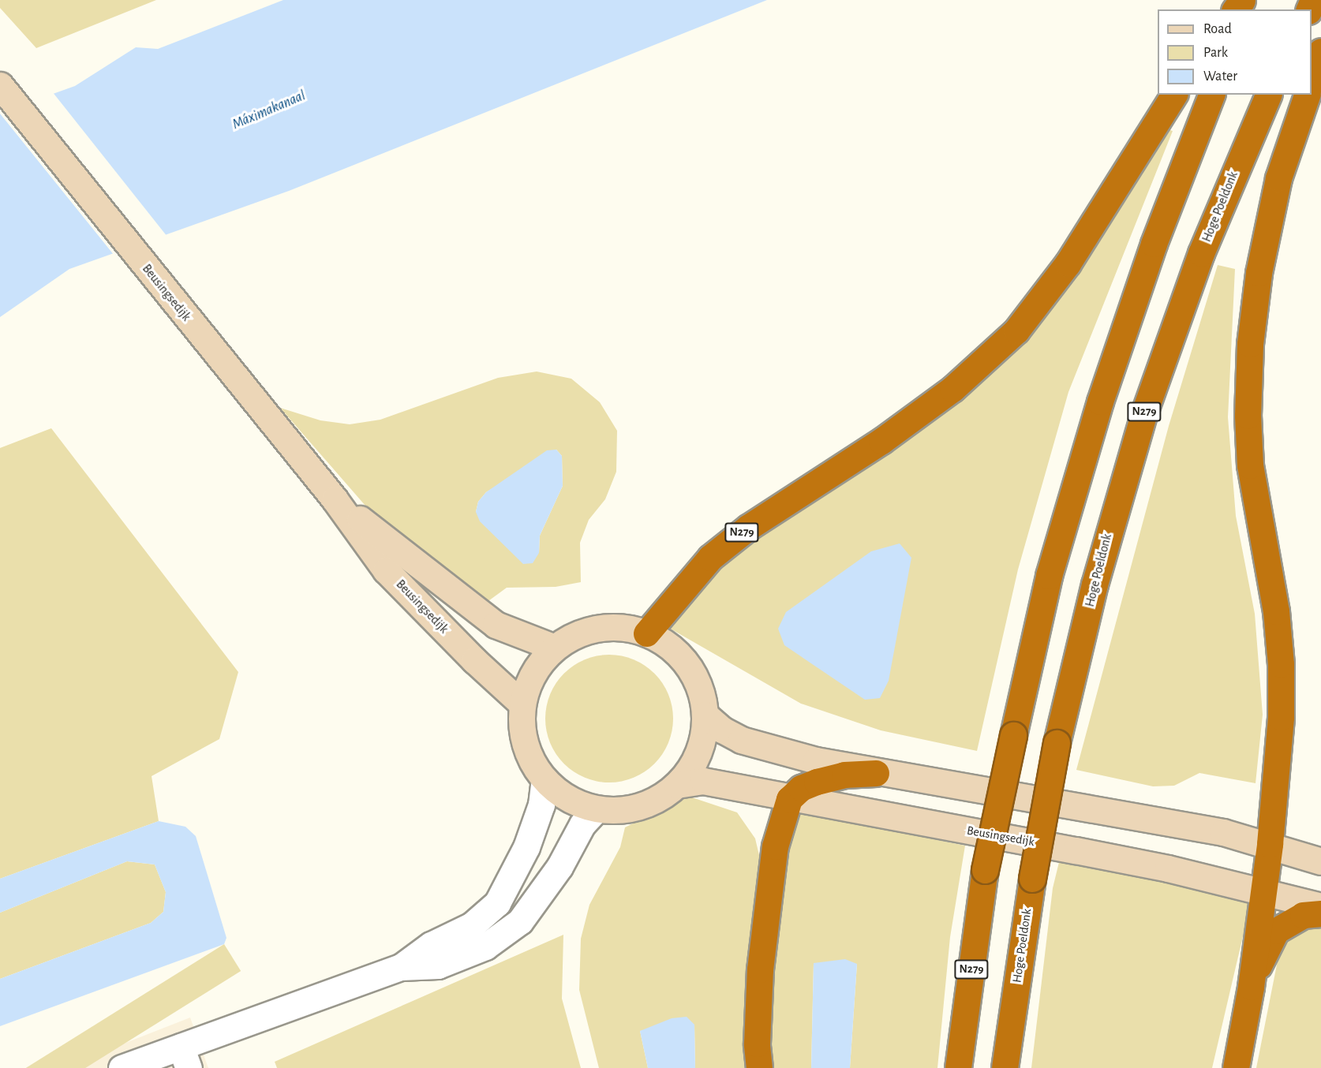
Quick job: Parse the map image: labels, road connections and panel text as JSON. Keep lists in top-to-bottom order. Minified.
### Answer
{"streets":{"highway":["Hoge Poeldonk","N279"],"street":["Beusingsedijk"]},"water":["Máximakanaal"],"legend":["Road","Park","Water"]}
